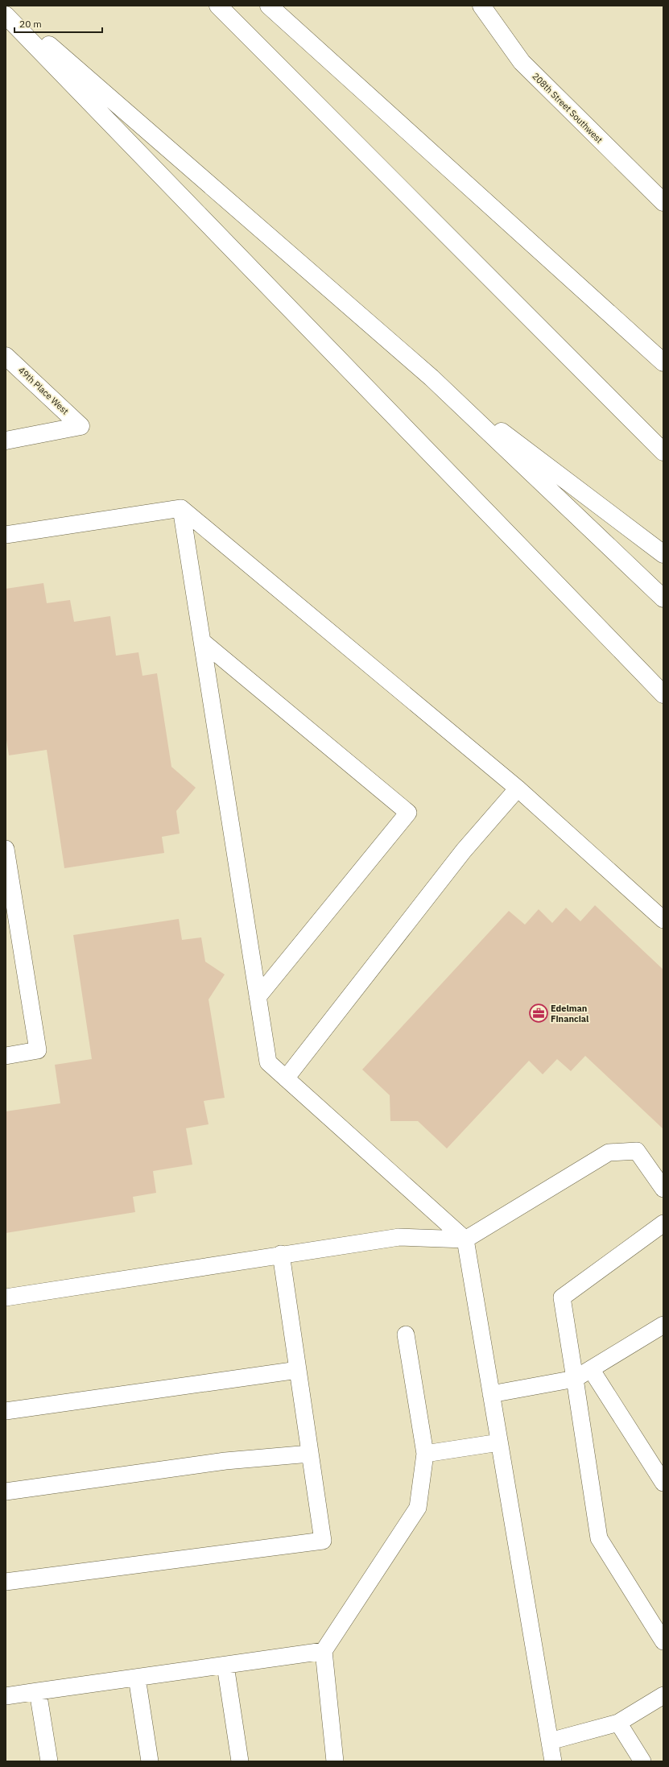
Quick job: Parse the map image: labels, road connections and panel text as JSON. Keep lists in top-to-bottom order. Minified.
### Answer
{"streets":{"main road":["208th Street Southwest","49th Place West"]},"places":{"office":["Edelman Financial"]},"scale_bar":"20 m"}
